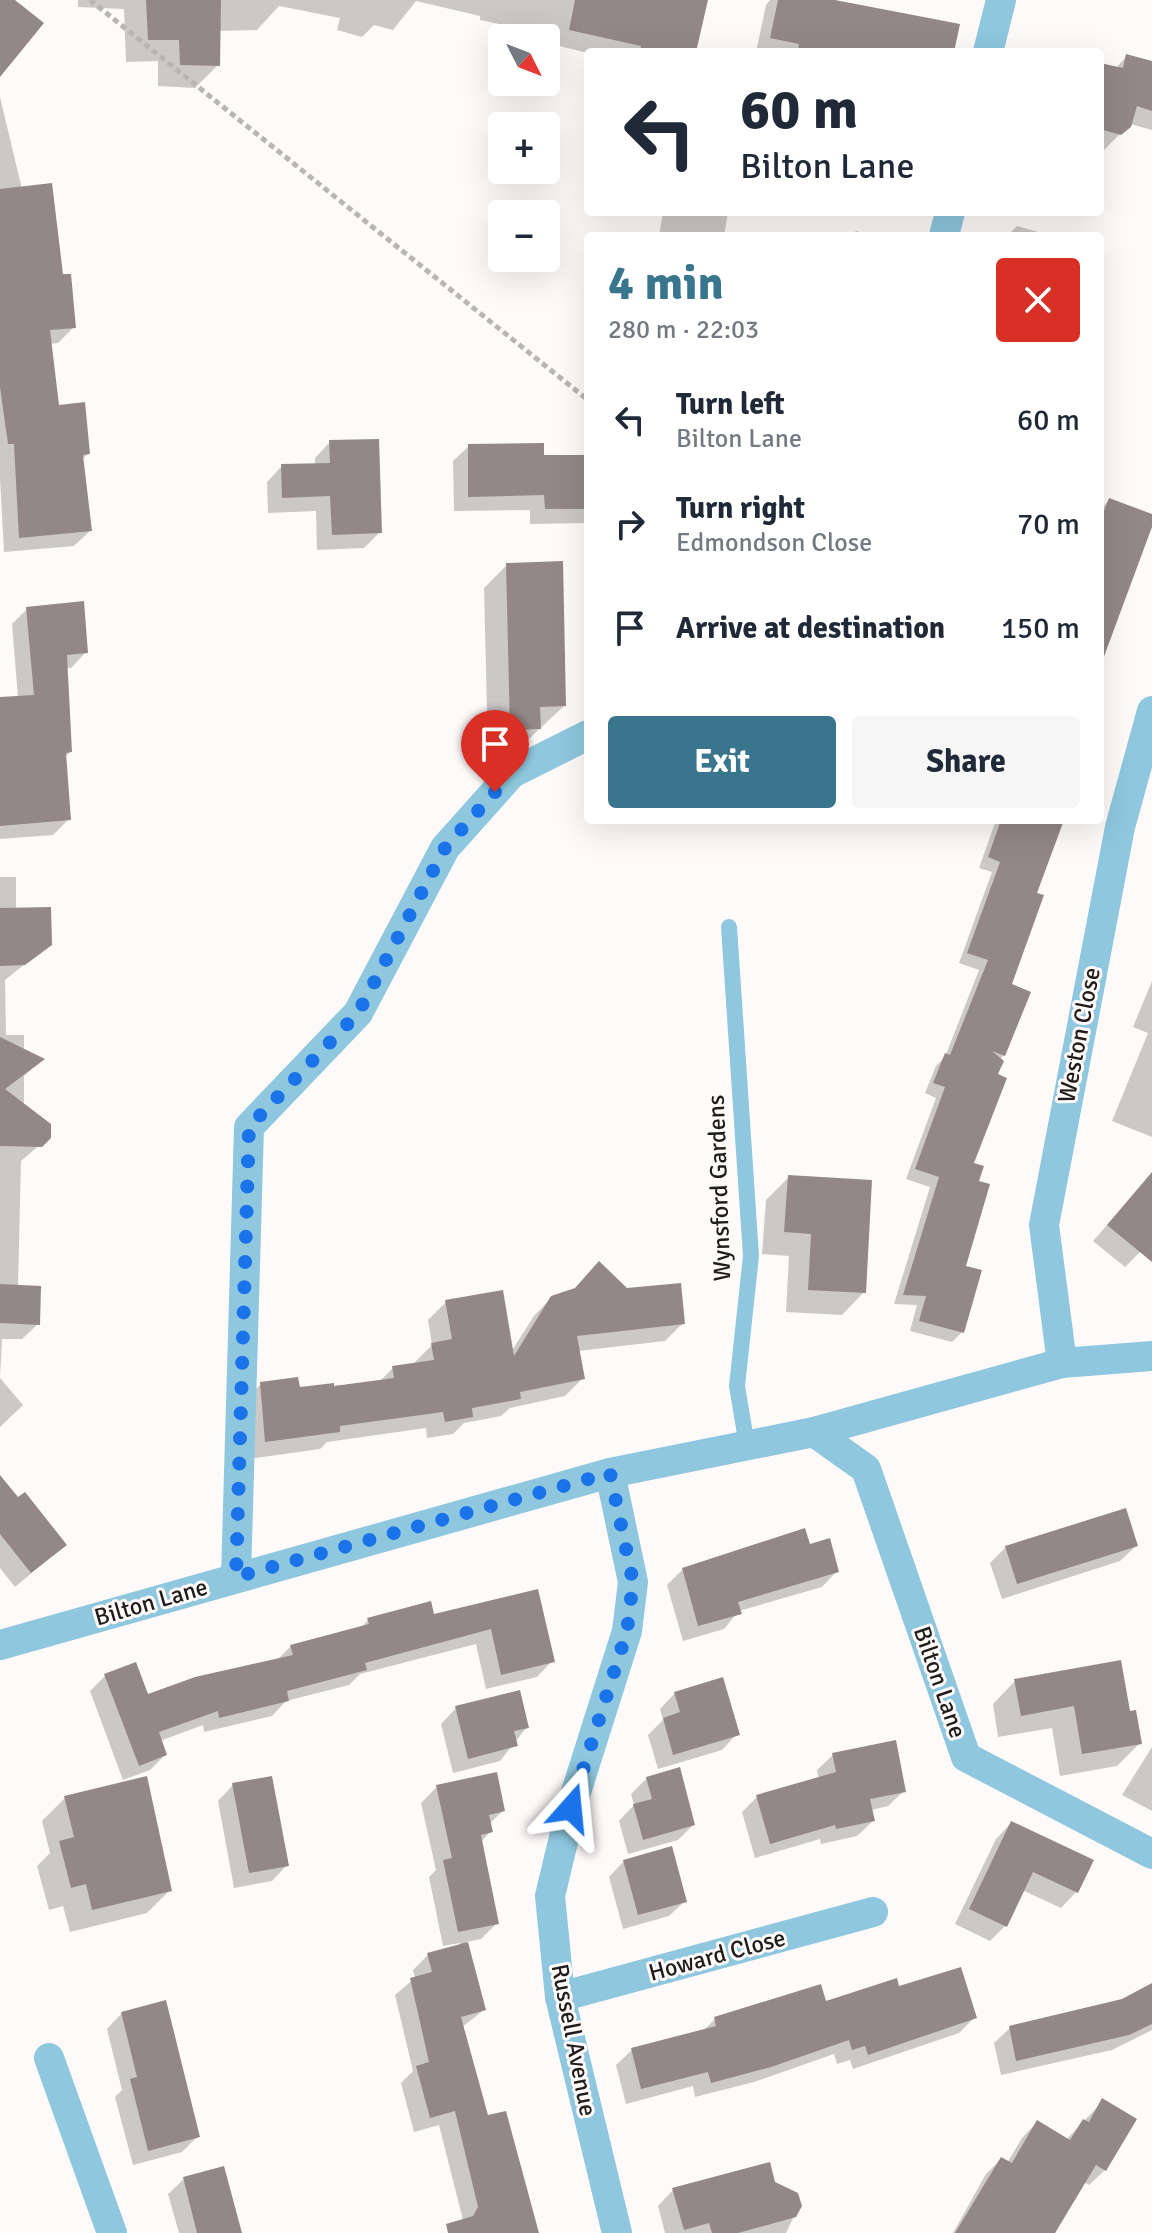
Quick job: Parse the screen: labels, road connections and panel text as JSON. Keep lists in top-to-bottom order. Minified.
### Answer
{"streets":{"street":["Weston Close","Bilton Lane","Howard Close","Russell Avenue"],"lane":["Wynsford Gardens"]},"crossings":[["Weston Close","Bilton Lane"],["Wynsford Gardens","Bilton Lane"],["Bilton Lane","Russell Avenue"],["Howard Close","Russell Avenue"]],"north":"bottom right","page":{"map_buttons":["+","−"],"turn":["60 m","Bilton Lane"],"heading":["4 min","280 m · 22:03"],"list":[{"name":"Turn left","note":"Bilton Lane","value":"60 m"},{"name":"Turn right","note":"Edmondson Close","value":"70 m"},{"name":"Arrive at destination","value":"150 m"}],"buttons":["Exit","Share"]}}
